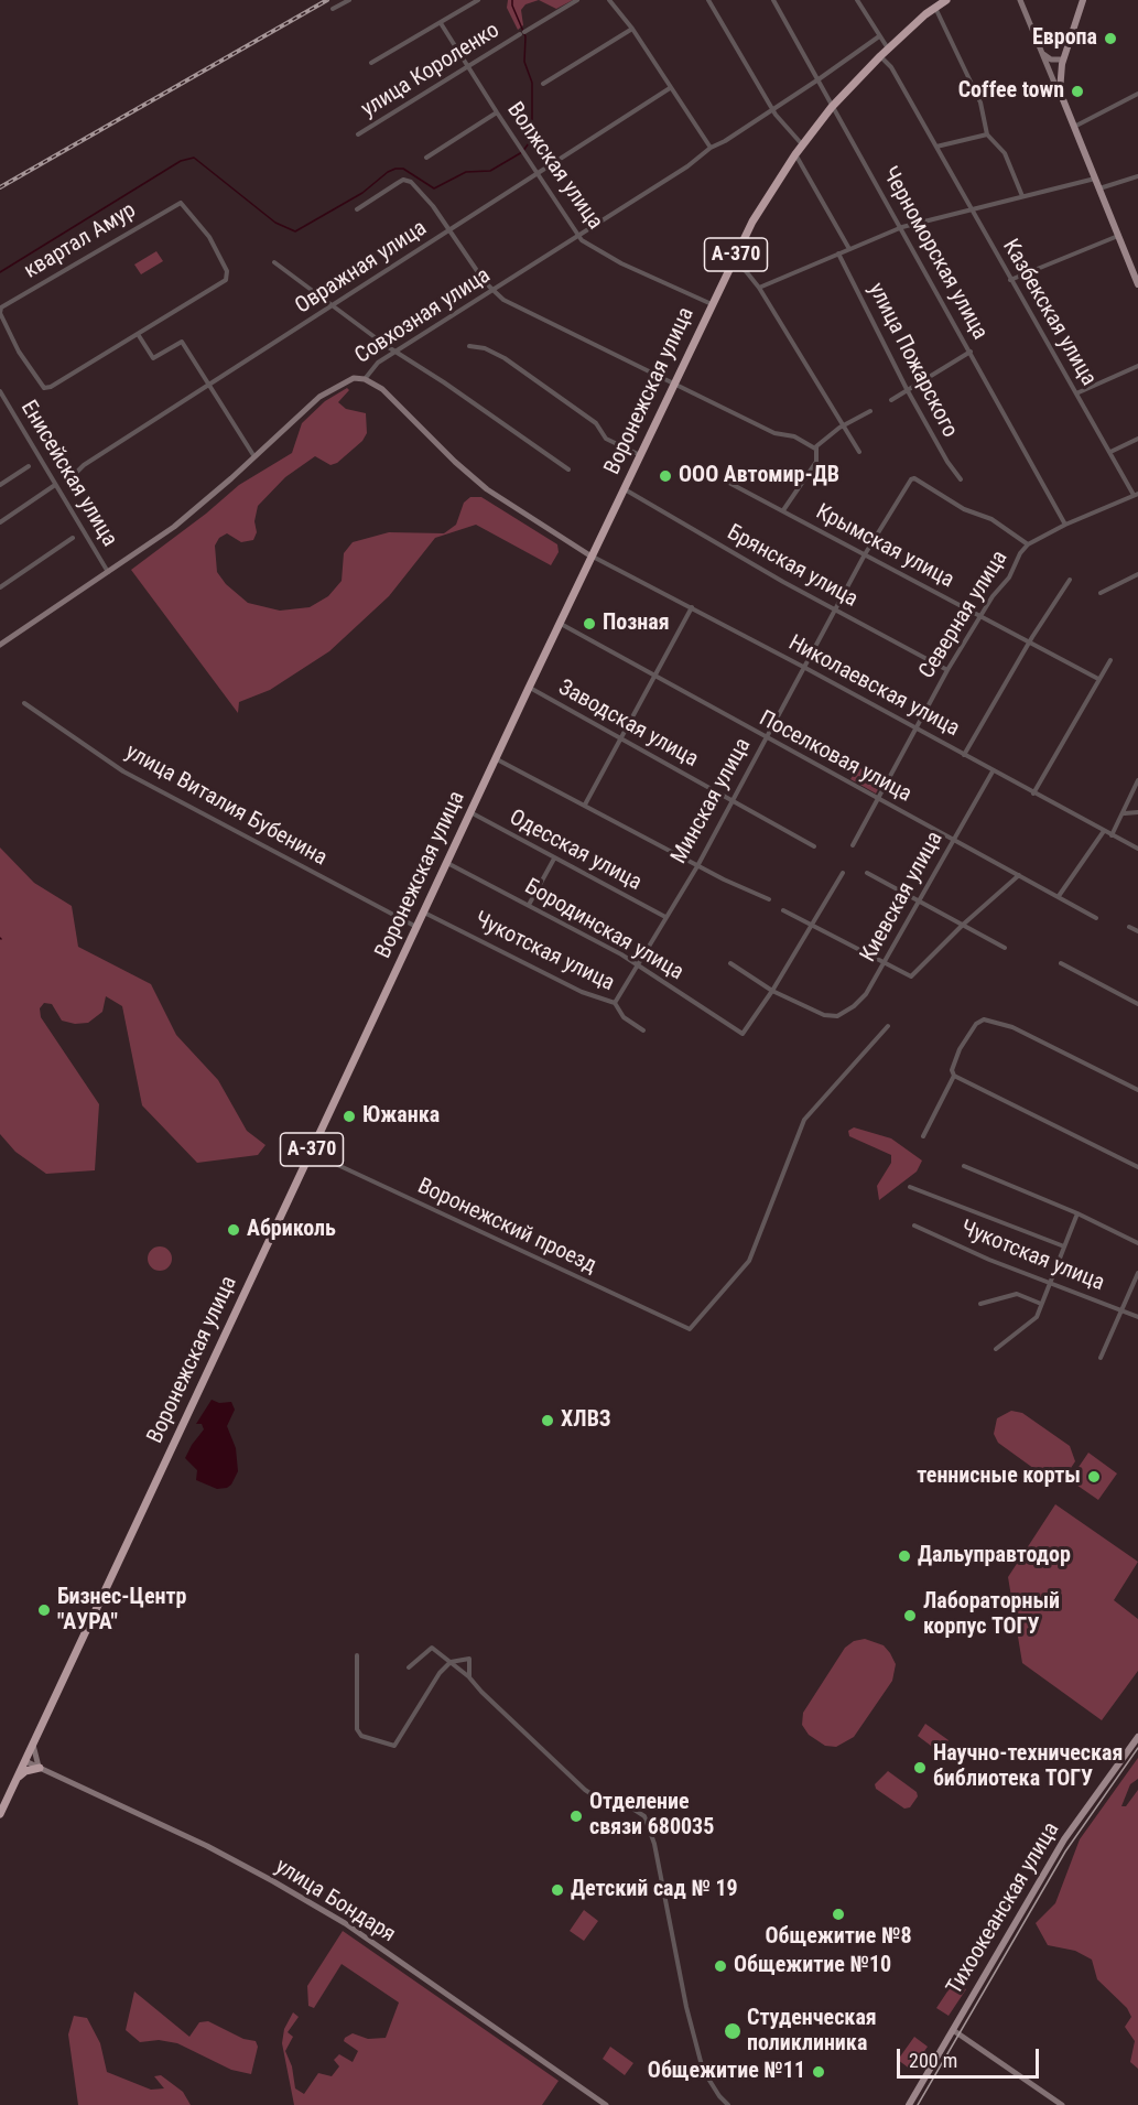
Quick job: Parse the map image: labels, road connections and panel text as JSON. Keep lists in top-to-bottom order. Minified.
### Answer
{"streets":{"highway":["А-370","Воронежская улица"],"main road":["Совхозная улица","улица Бондаря","Тихоокеанская улица"],"street":["улица Короленко","Волжская улица","квартал Амур","Черноморская улица","Овражная улица","Казбекская улица","улица Пожарского","Енисейская улица","Крымская улица","Брянская улица","Северная улица","Николаевская улица","Заводская улица","Поселковая улица","Минская улица","улица Виталия Бубенина","Одесская улица","Киевская улица","Бородинская улица","Чукотская улица","Воронежский проезд"]},"crossings":[["улица Короленко","Волжская улица"],["Волжская улица","Овражная улица"],["Волжская улица","Совхозная улица"],["Волжская улица","Воронежская улица"],["Черноморская улица","Совхозная улица"],["Черноморская улица","Воронежская улица"],["Черноморская улица","Северная улица"],["Казбекская улица","Воронежская улица"],["Казбекская улица","Северная улица"],["Совхозная улица","Енисейская улица"],["Воронежская улица","Брянская улица"],["Воронежская улица","Николаевская улица"],["Воронежская улица","Заводская улица"],["Воронежская улица","Поселковая улица"],["Воронежская улица","улица Виталия Бубенина"],["Воронежская улица","Одесская улица"],["Воронежская улица","Бородинская улица"],["Воронежская улица","Чукотская улица"],["Воронежская улица","Воронежский проезд"],["Воронежская улица","улица Бондаря"],["Крымская улица","Северная улица"],["Крымская улица","Минская улица"],["Брянская улица","Северная улица"],["Брянская улица","Минская улица"],["Северная улица","Николаевская улица"],["Северная улица","Поселковая улица"],["Северная улица","Минская улица"],["Николаевская улица","Минская улица"],["Николаевская улица","Киевская улица"],["Заводская улица","Минская улица"],["Поселковая улица","Минская улица"],["Поселковая улица","Киевская улица"],["Минская улица","Одесская улица"],["Минская улица","Бородинская улица"],["Минская улица","Чукотская улица"],["Киевская улица","Бородинская улица"]],"places":["Европа","Coffee town","ООО Автомир-ДВ","Позная","Южанка","Абриколь","ХЛВЗ","теннисные корты","Дальуправтодор","Бизнес-Центр \"АУРА\"","Лабораторный корпус ТОГУ","Научно-техническая библиотека ТОГУ","Отделение связи 680035","Детский сад № 19","Общежитие №8","Общежитие №10","Студенческая поликлиника","Общежитие №11"],"scale_bar":"200 m"}
